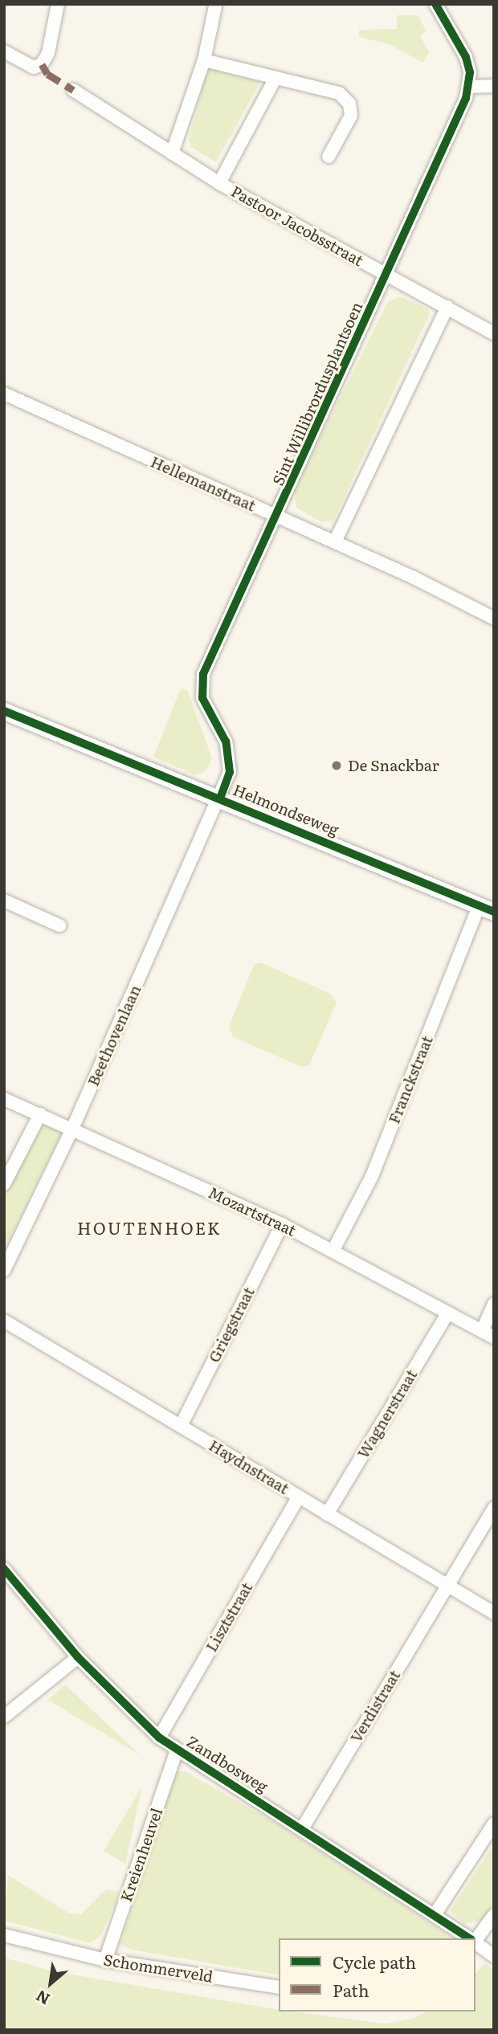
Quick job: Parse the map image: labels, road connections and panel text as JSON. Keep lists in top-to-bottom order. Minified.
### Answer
{"streets":{"street":["Pastoor Jacobsstraat","Sint Willibrordusplantsoen","Hellemanstraat","Helmondseweg","Beethovenlaan","Franckstraat","Mozartstraat","Griegstraat","Wagnerstraat","Haydnstraat","Lisztstraat","Verdistraat","Zandbosweg","Kreienheuvel","Schommerveld"]},"crossings":[["Pastoor Jacobsstraat","Sint Willibrordusplantsoen"],["Sint Willibrordusplantsoen","Hellemanstraat"],["Sint Willibrordusplantsoen","Helmondseweg"],["Sint Willibrordusplantsoen","Beethovenlaan"],["Helmondseweg","Beethovenlaan"],["Helmondseweg","Franckstraat"],["Beethovenlaan","Mozartstraat"],["Franckstraat","Mozartstraat"],["Mozartstraat","Griegstraat"],["Mozartstraat","Wagnerstraat"],["Griegstraat","Haydnstraat"],["Wagnerstraat","Haydnstraat"],["Haydnstraat","Lisztstraat"],["Haydnstraat","Verdistraat"],["Lisztstraat","Zandbosweg"],["Verdistraat","Zandbosweg"],["Zandbosweg","Kreienheuvel"],["Kreienheuvel","Schommerveld"]],"districts":["HOUTENHOEK"],"places":["De Snackbar"],"legend":["Cycle path","Path"],"north":"bottom left"}
